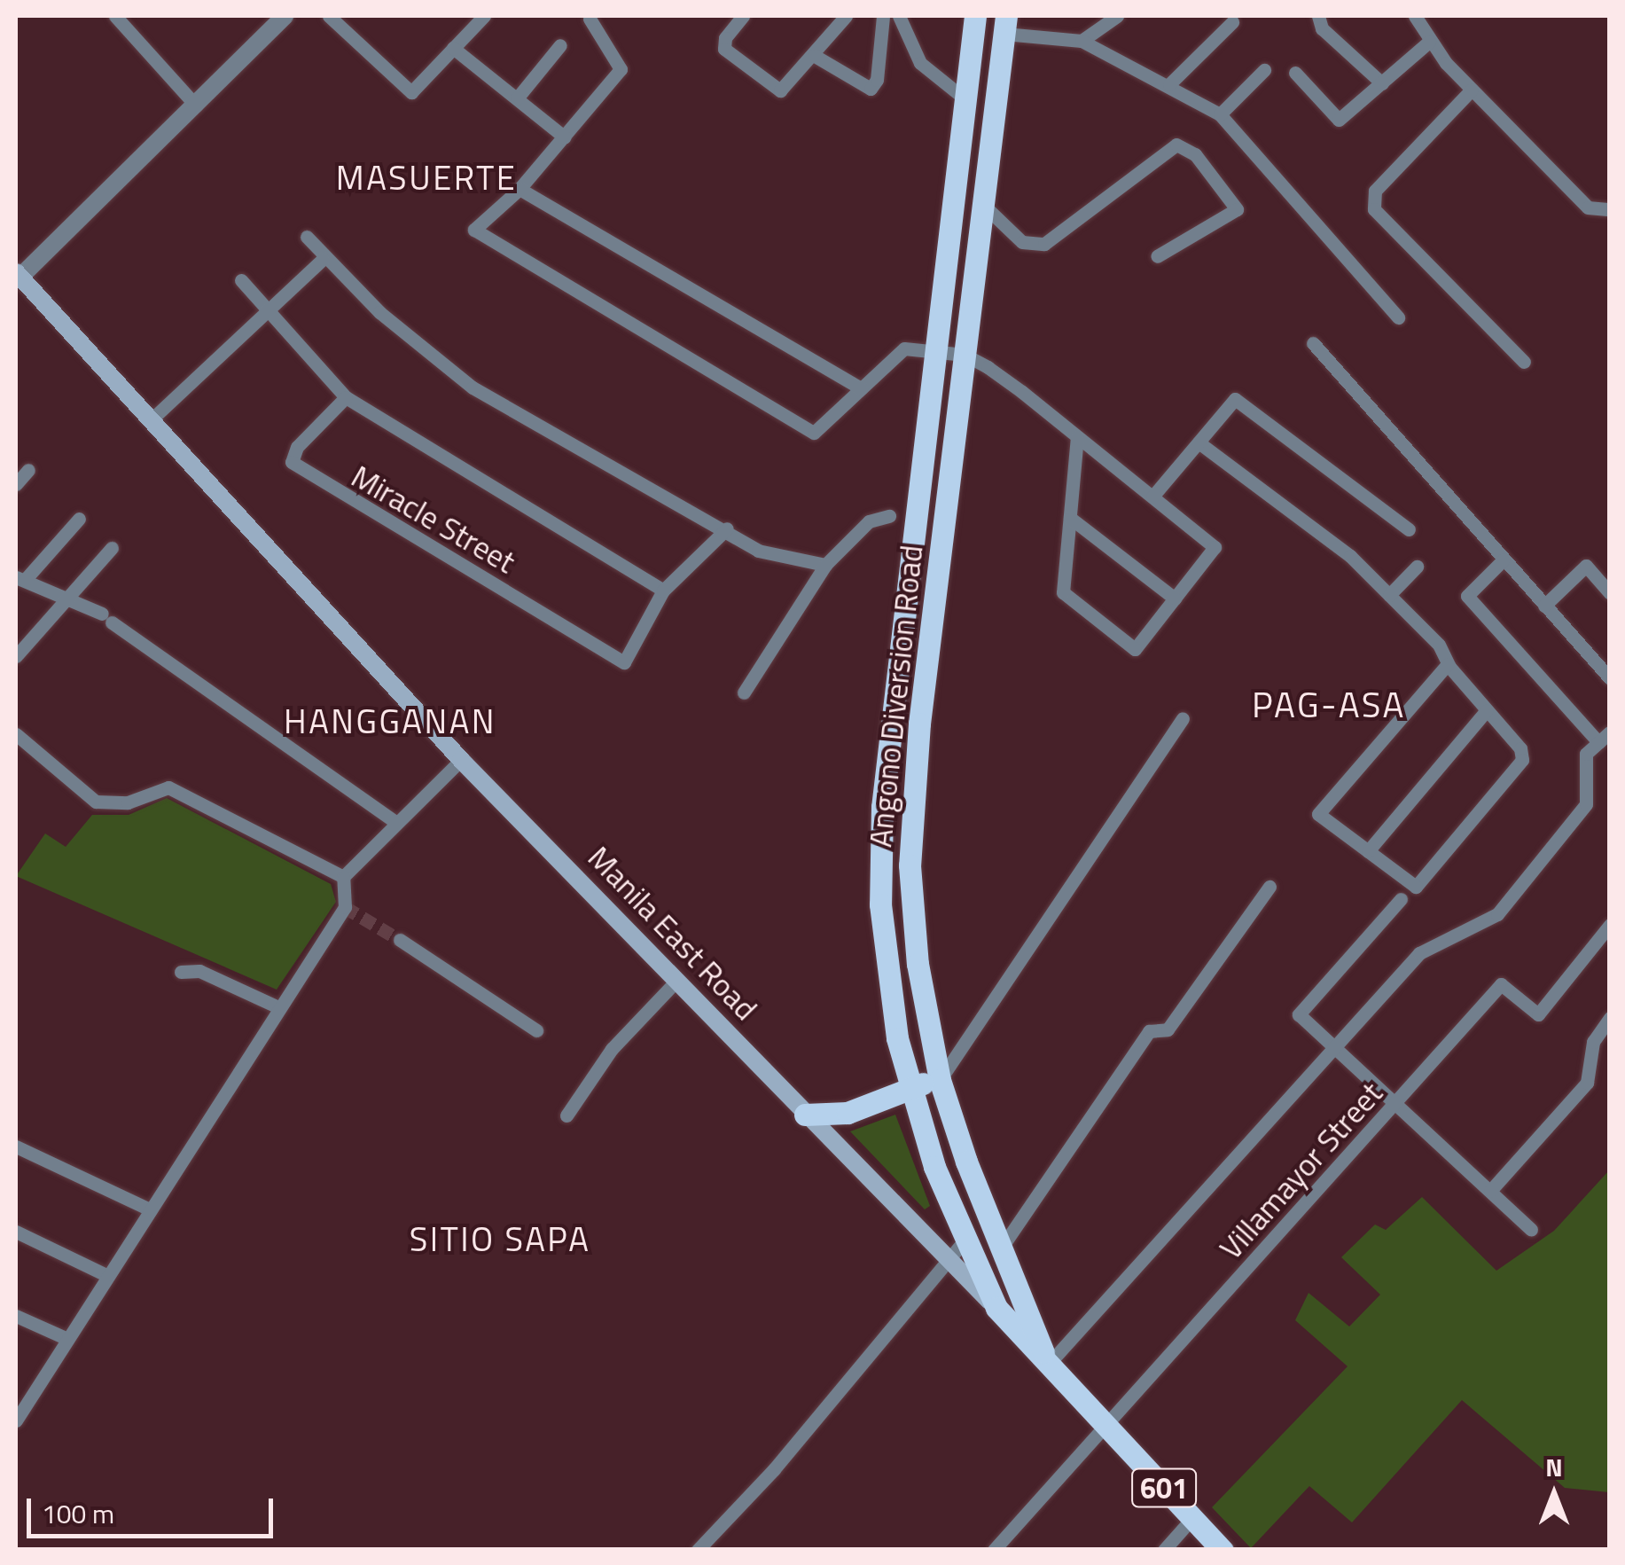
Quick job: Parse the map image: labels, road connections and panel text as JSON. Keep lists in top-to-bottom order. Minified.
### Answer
{"streets":{"main road":["Angono Diversion Road","Manila East Road","601"],"street":["Miracle Street","Villamayor Street"]},"crossings":[["Angono Diversion Road","Manila East Road"],["Angono Diversion Road","Villamayor Street"],["Manila East Road","Villamayor Street"]],"districts":["MASUERTE","PAG-ASA","HANGGANAN","SITIO SAPA"],"scale_bar":"100 m","north":"top"}
